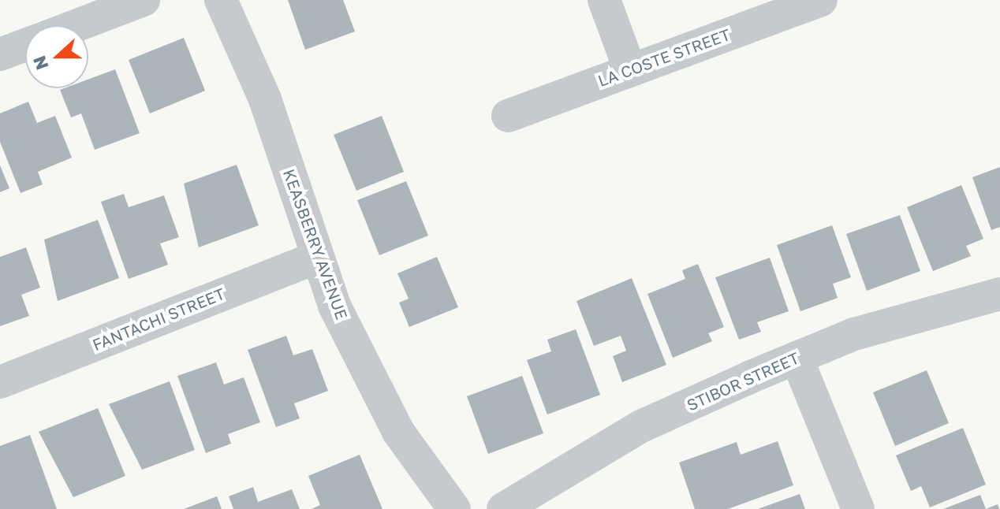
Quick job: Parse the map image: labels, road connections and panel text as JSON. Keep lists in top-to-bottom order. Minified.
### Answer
{"streets":{"street":["LA COSTE STREET","KEASBERRY AVENUE","FANTACHI STREET","STIBOR STREET"]},"crossings":[["KEASBERRY AVENUE","FANTACHI STREET"]],"north":"left"}
